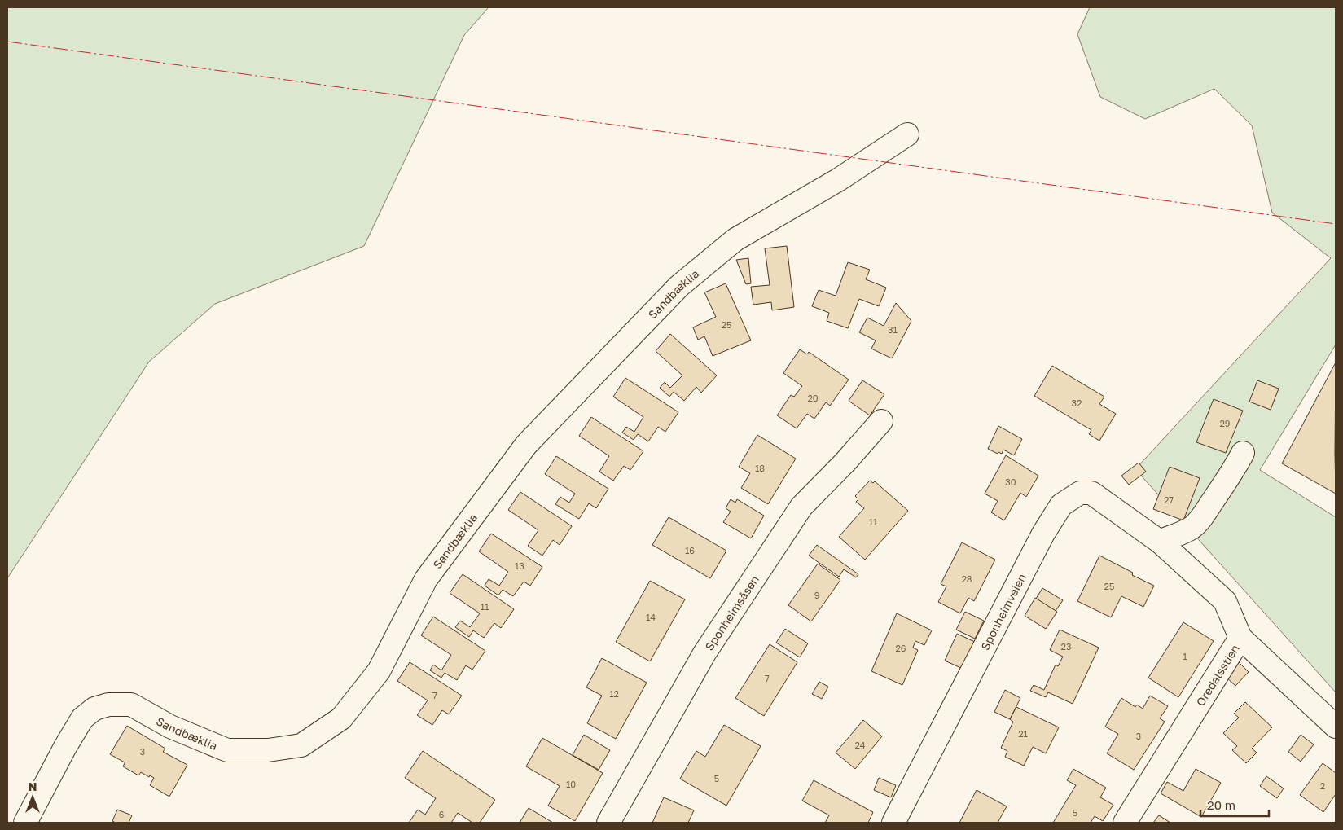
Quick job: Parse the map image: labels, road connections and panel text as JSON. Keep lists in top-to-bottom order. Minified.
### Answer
{"streets":{"street":["Sandbæklia","Sponheimveien","Sponheimsåsen","Oredalsstien"]},"crossings":[["Sponheimveien","Oredalsstien"]],"house_numbers":["25","31","20","32","29","18","30","27","11","16","13","28","25","9","11","14","23","26","1","7","12","7","21","3","24","3","5","10","2","5","6"],"scale_bar":"20 m","north":"top"}
